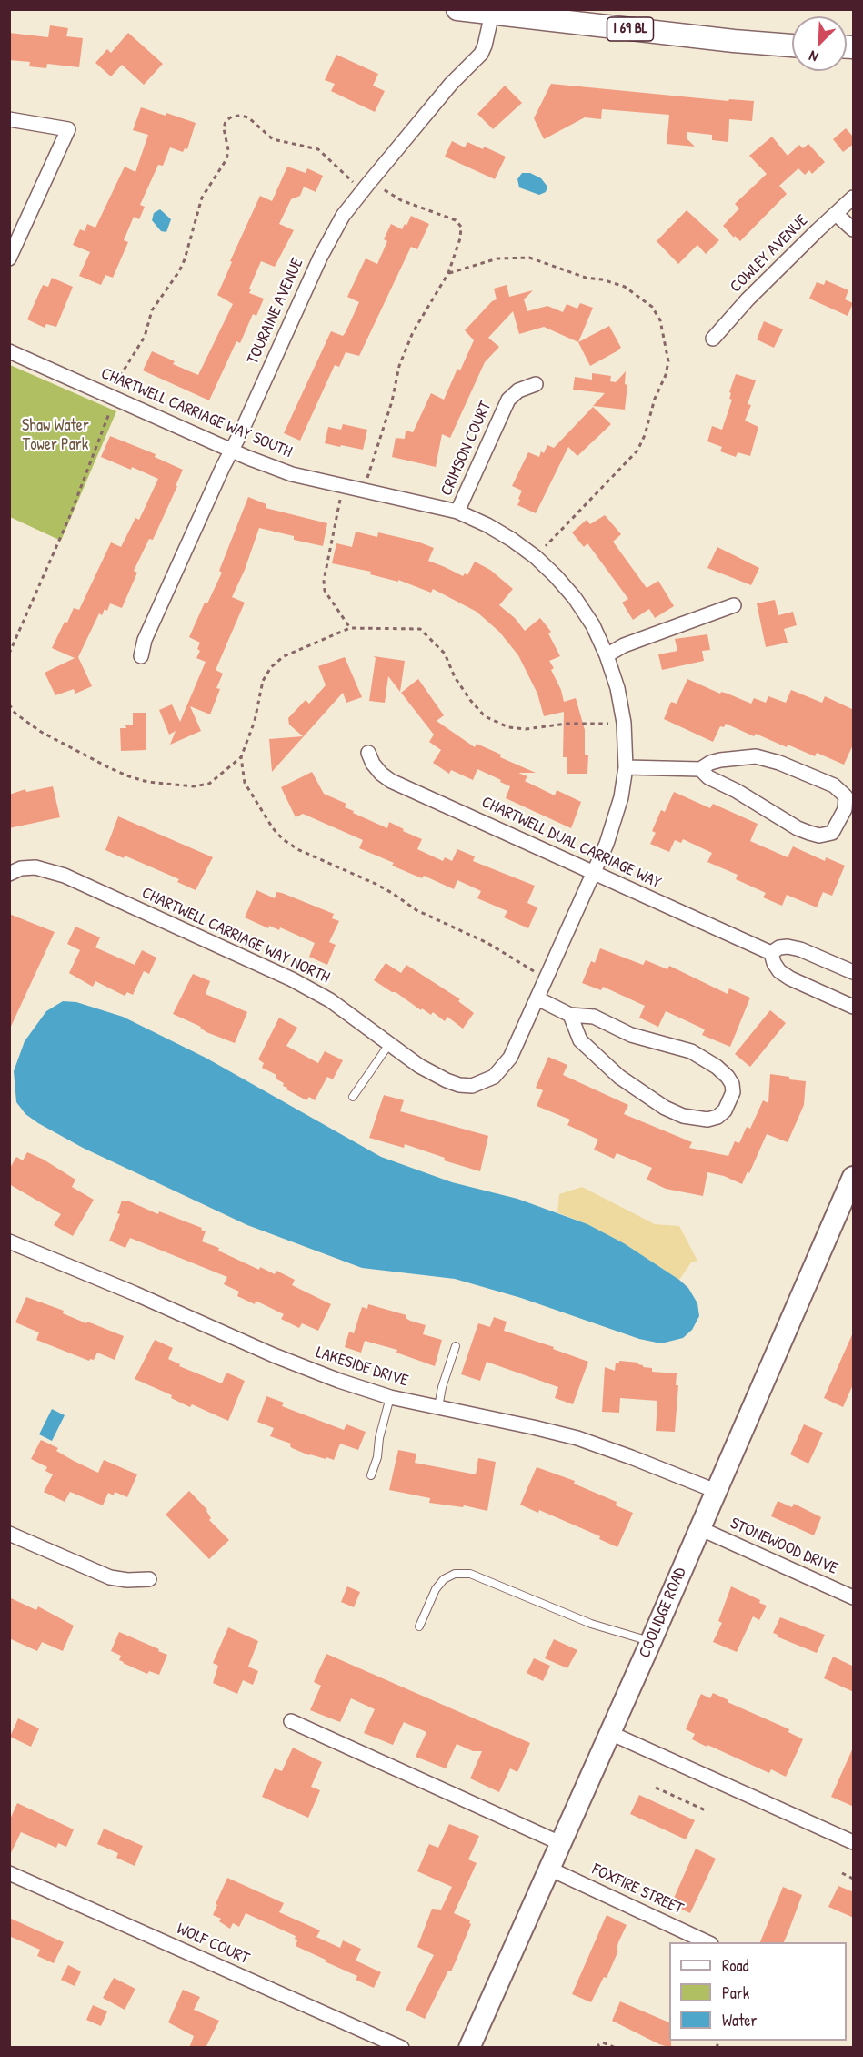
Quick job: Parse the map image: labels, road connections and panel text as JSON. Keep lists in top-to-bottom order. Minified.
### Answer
{"streets":{"main road":["I 69 BL"],"street":["COWLEY AVENUE","TOURAINE AVENUE","CHARTWELL CARRIAGE WAY SOUTH","CRIMSON COURT","CHARTWELL DUAL CARRIAGE WAY","CHARTWELL CARRIAGE WAY NORTH","LAKESIDE DRIVE","STONEWOOD DRIVE","COOLIDGE ROAD","FOXFIRE STREET","WOLF COURT"]},"crossings":[["I 69 BL","TOURAINE AVENUE"],["TOURAINE AVENUE","CHARTWELL CARRIAGE WAY SOUTH"],["CHARTWELL CARRIAGE WAY SOUTH","CRIMSON COURT"],["CHARTWELL CARRIAGE WAY SOUTH","CHARTWELL DUAL CARRIAGE WAY"],["CHARTWELL CARRIAGE WAY SOUTH","CHARTWELL CARRIAGE WAY NORTH"],["CHARTWELL DUAL CARRIAGE WAY","CHARTWELL CARRIAGE WAY NORTH"],["LAKESIDE DRIVE","COOLIDGE ROAD"],["STONEWOOD DRIVE","COOLIDGE ROAD"],["COOLIDGE ROAD","FOXFIRE STREET"]],"parks":["Shaw Water Tower Park"],"legend":["Road","Park","Water"],"north":"bottom left"}
